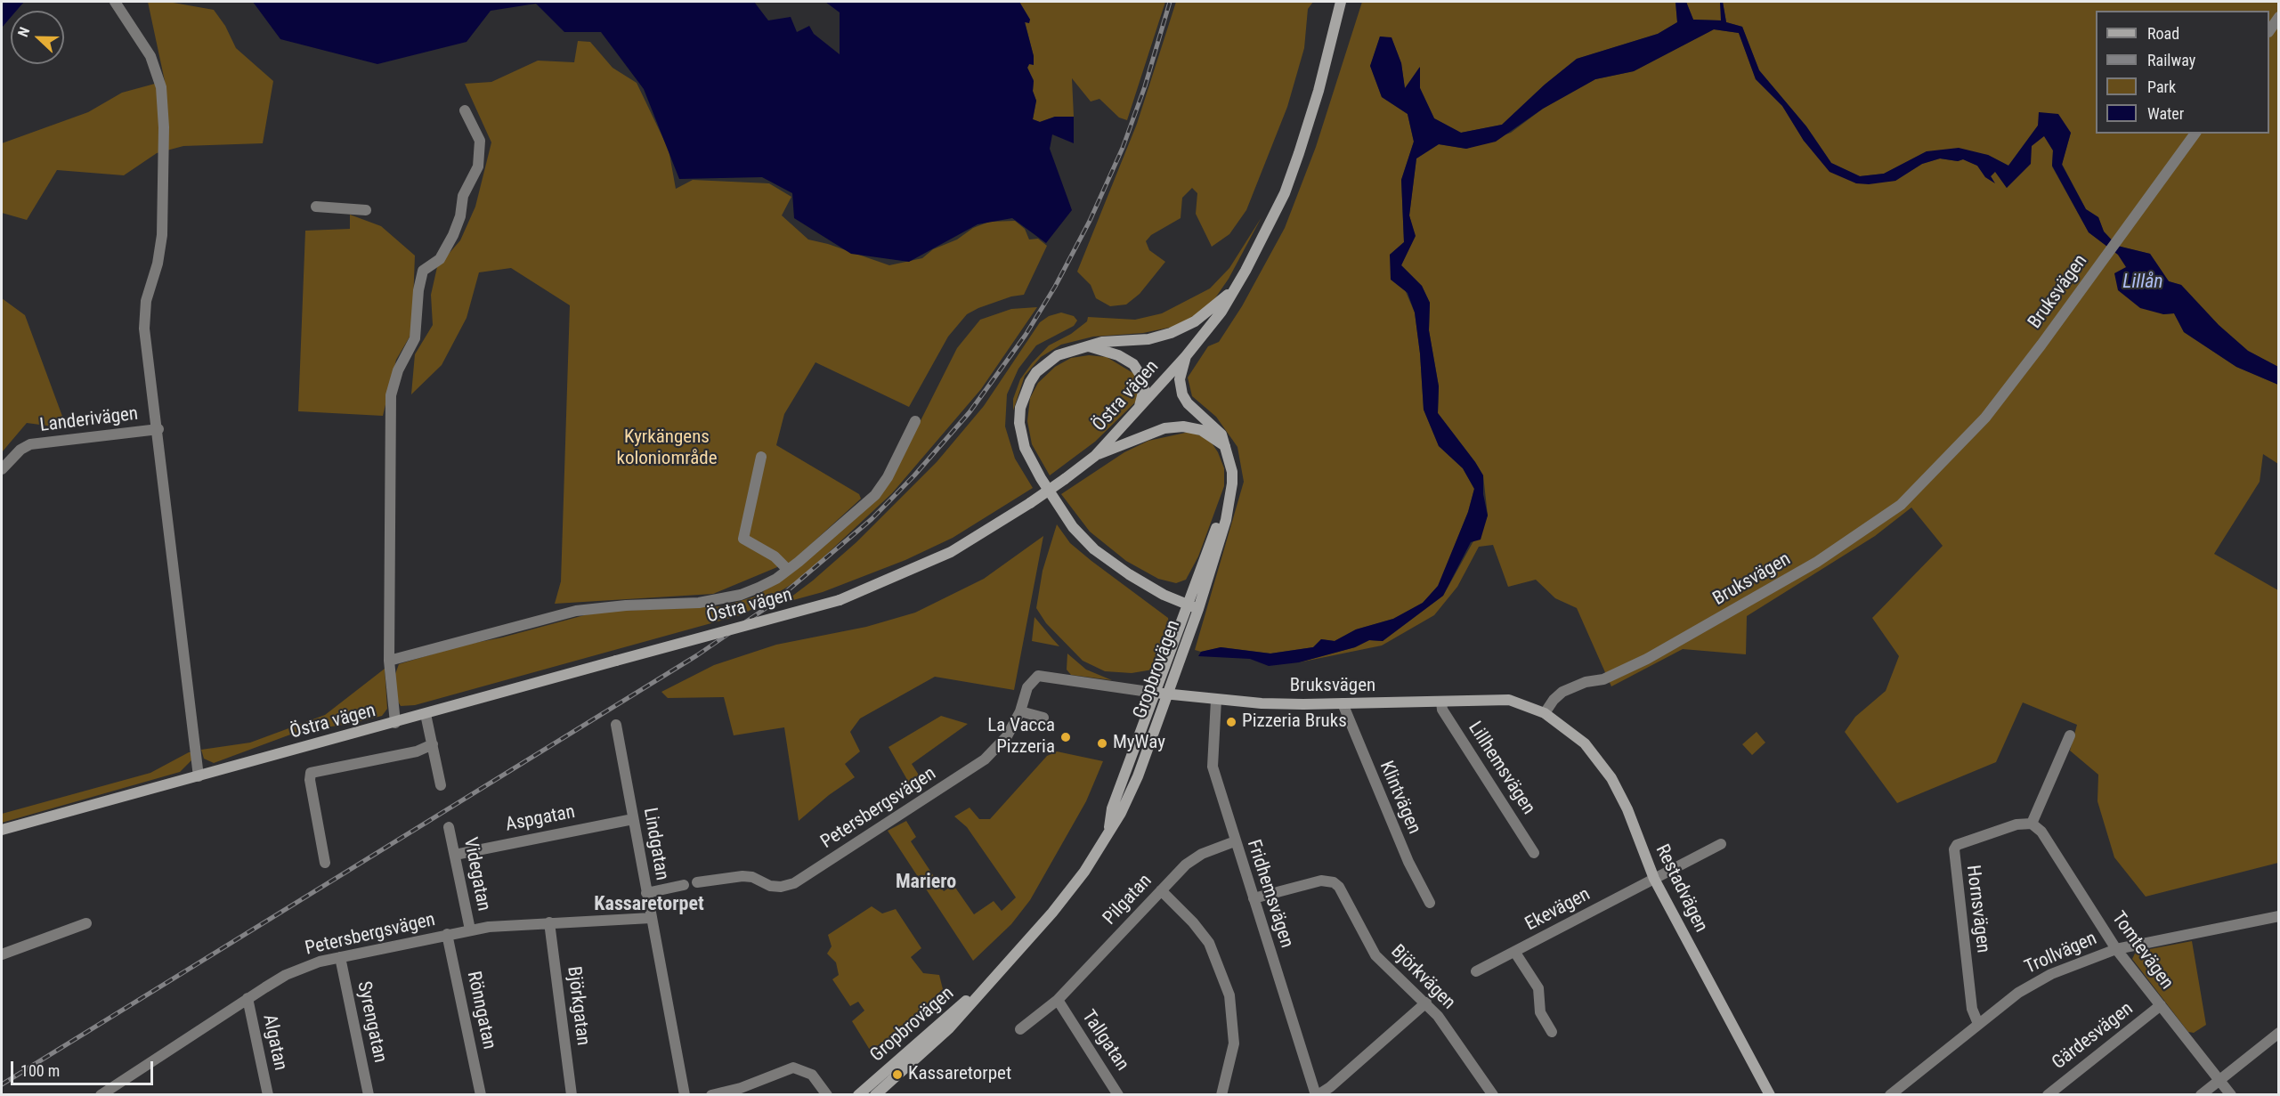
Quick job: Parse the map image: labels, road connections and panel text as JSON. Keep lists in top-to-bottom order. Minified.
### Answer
{"streets":{"street":["Bruksvägen","Östra vägen","Landerivägen","Gropbrovägen","Lillhemsvägen","Klintvägen","Petersbergsvägen","Aspgatan","Lindgatan","Videgatan","Restadvägen","Fridhemsvägen","Pilgatan","Hornsvägen","Ekevägen","Tomtevägen","Trollvägen","Björkvägen","Björkgatan","Rönngatan","Syrengatan","Gärdesvägen","Tallgatan","Algatan"]},"crossings":[["Bruksvägen","Gropbrovägen"],["Bruksvägen","Lillhemsvägen"],["Bruksvägen","Klintvägen"],["Bruksvägen","Petersbergsvägen"],["Bruksvägen","Restadvägen"],["Bruksvägen","Fridhemsvägen"],["Gropbrovägen","Petersbergsvägen"],["Petersbergsvägen","Lindgatan"],["Petersbergsvägen","Videgatan"],["Petersbergsvägen","Björkgatan"],["Petersbergsvägen","Rönngatan"],["Petersbergsvägen","Syrengatan"],["Petersbergsvägen","Algatan"],["Aspgatan","Lindgatan"],["Aspgatan","Videgatan"],["Restadvägen","Ekevägen"],["Fridhemsvägen","Pilgatan"],["Fridhemsvägen","Björkvägen"],["Pilgatan","Tallgatan"],["Hornsvägen","Tomtevägen"],["Hornsvägen","Trollvägen"],["Tomtevägen","Trollvägen"],["Tomtevägen","Gärdesvägen"]],"districts":["Mariero","Kassaretorpet"],"water":["Lillån"],"parks":["Kyrkängens koloniområde"],"places":["Pizzeria Bruks","La Vacca Pizzeria","MyWay","Kassaretorpet"],"legend":["Road","Railway","Park","Water"],"scale_bar":"100 m","north":"left"}
